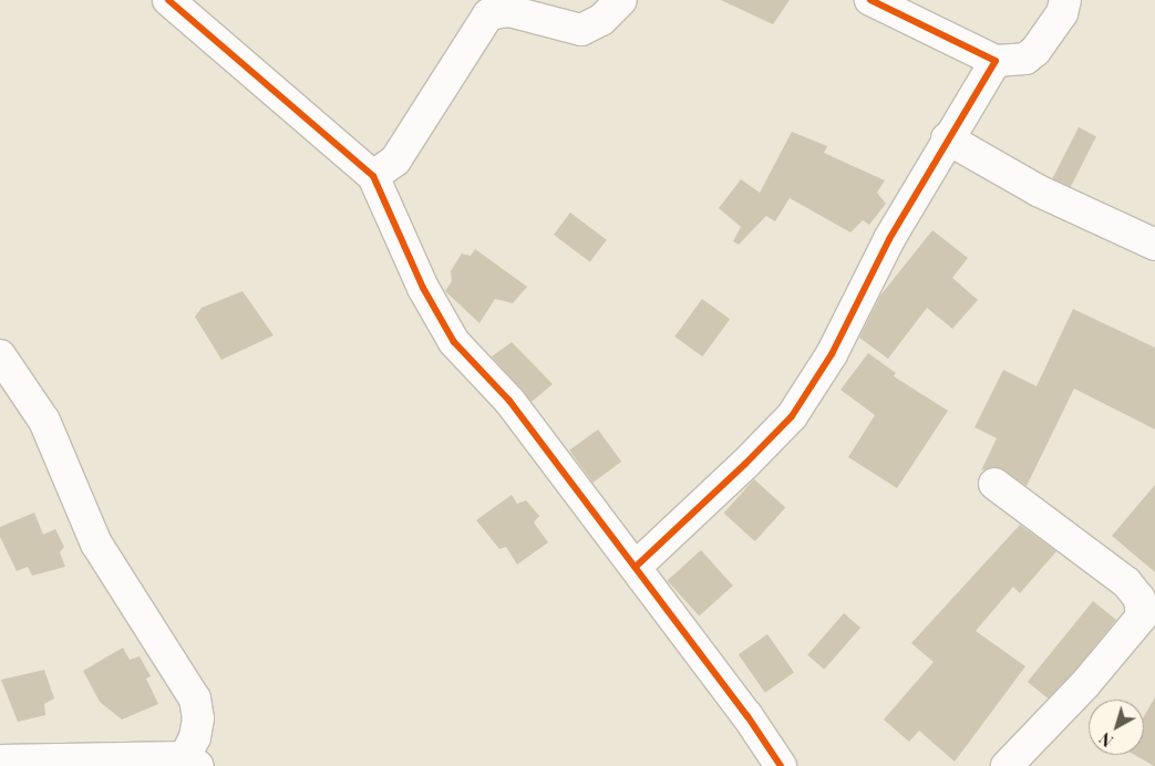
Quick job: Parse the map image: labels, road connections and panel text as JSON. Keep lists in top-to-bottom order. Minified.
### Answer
{"north":"bottom left"}
